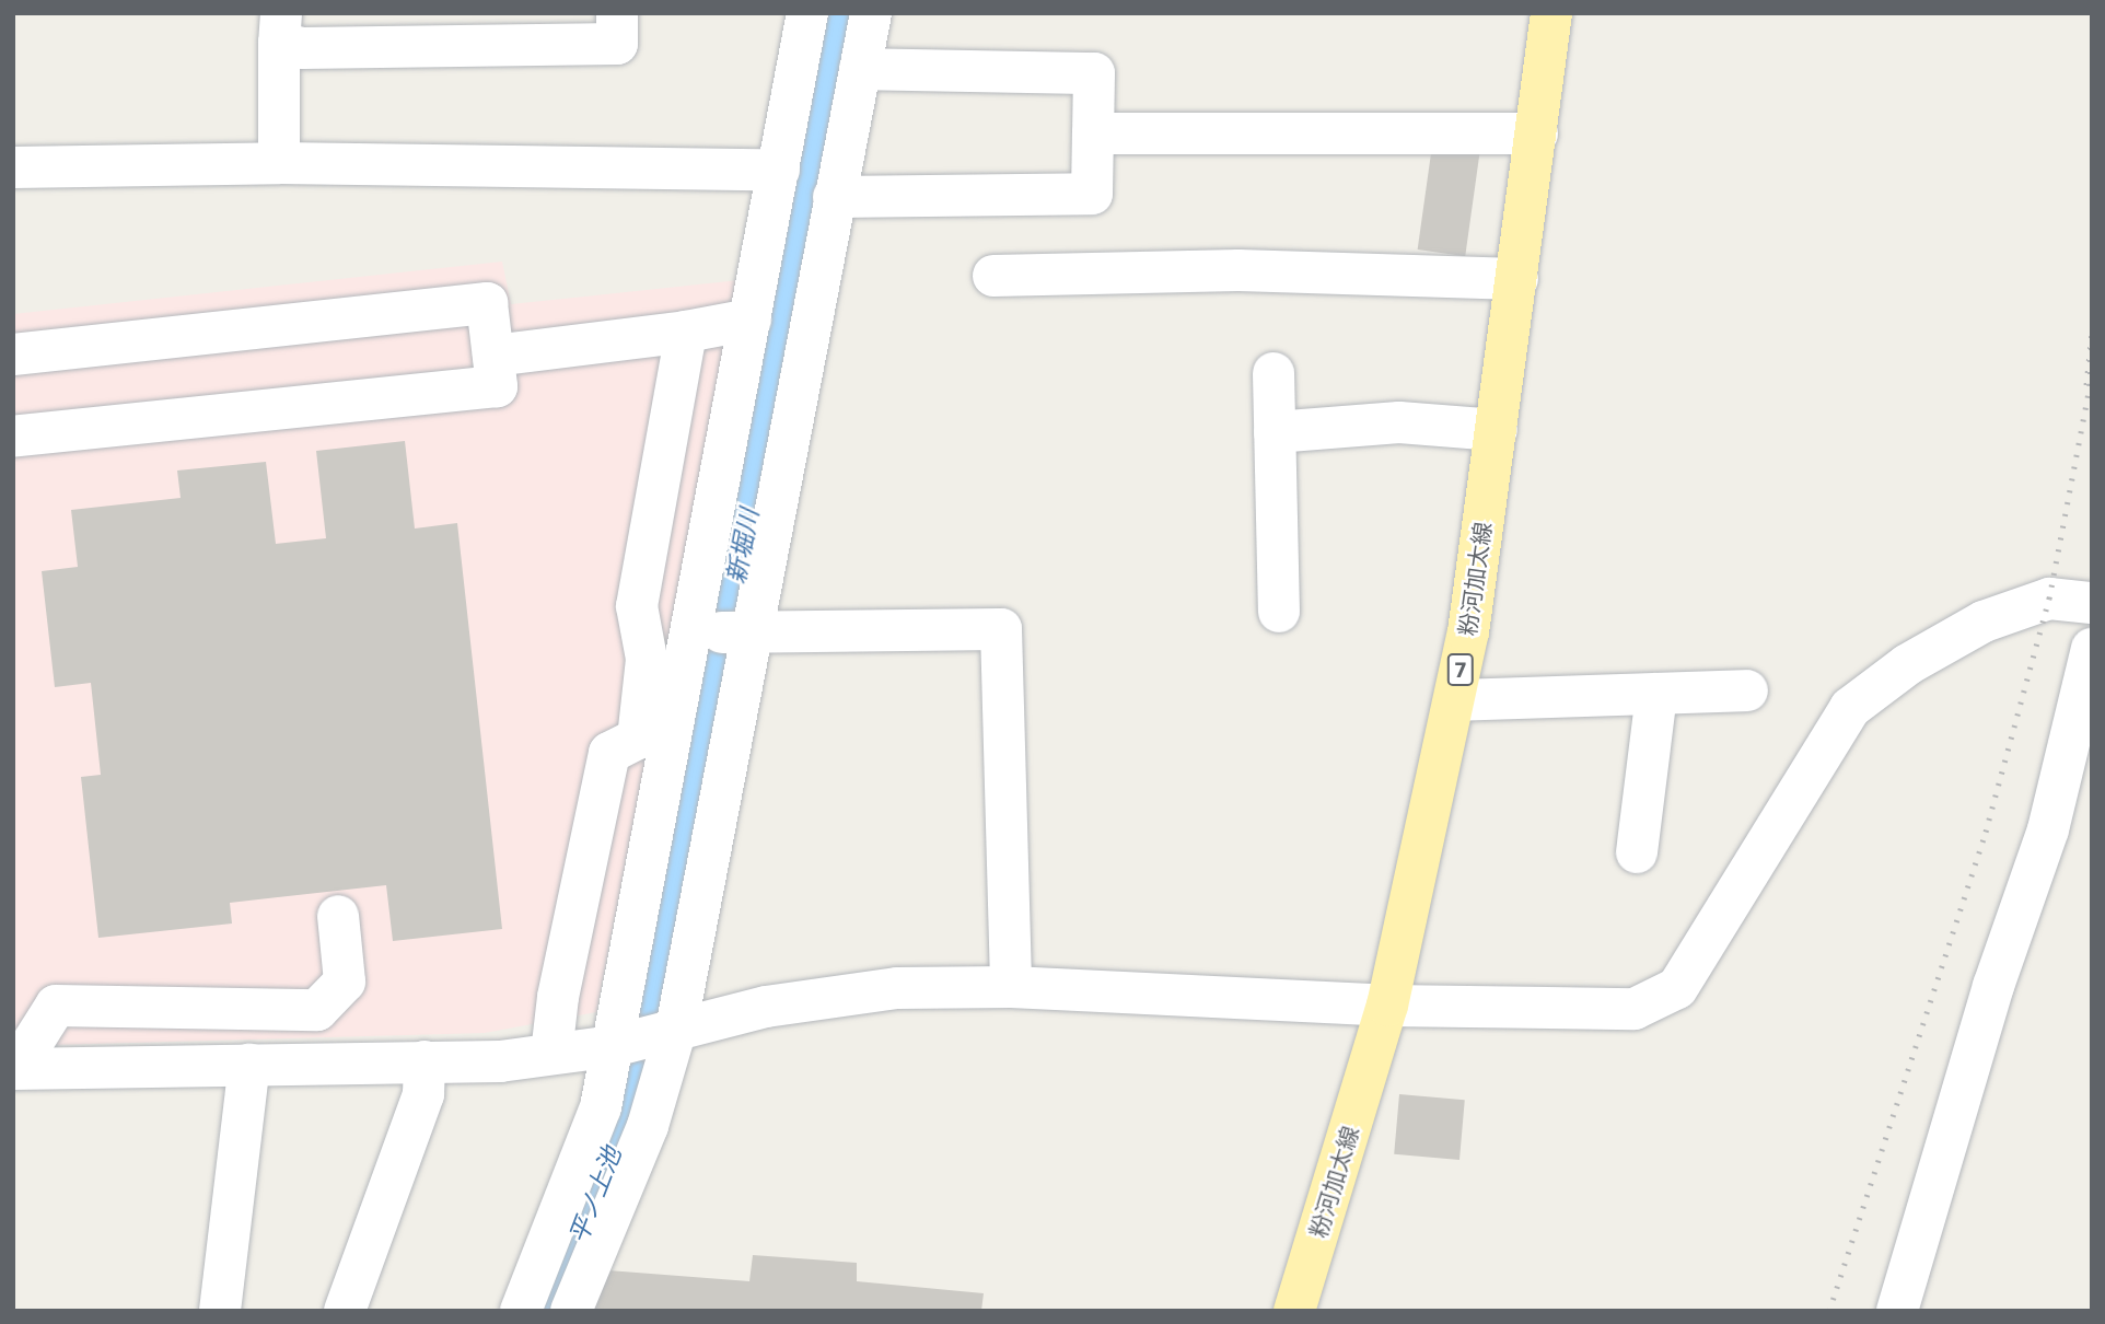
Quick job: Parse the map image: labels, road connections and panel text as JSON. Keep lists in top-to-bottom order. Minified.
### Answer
{"streets":{"main road":["粉河加太線","7"]},"water":["新堀川","平ノ上池"]}
